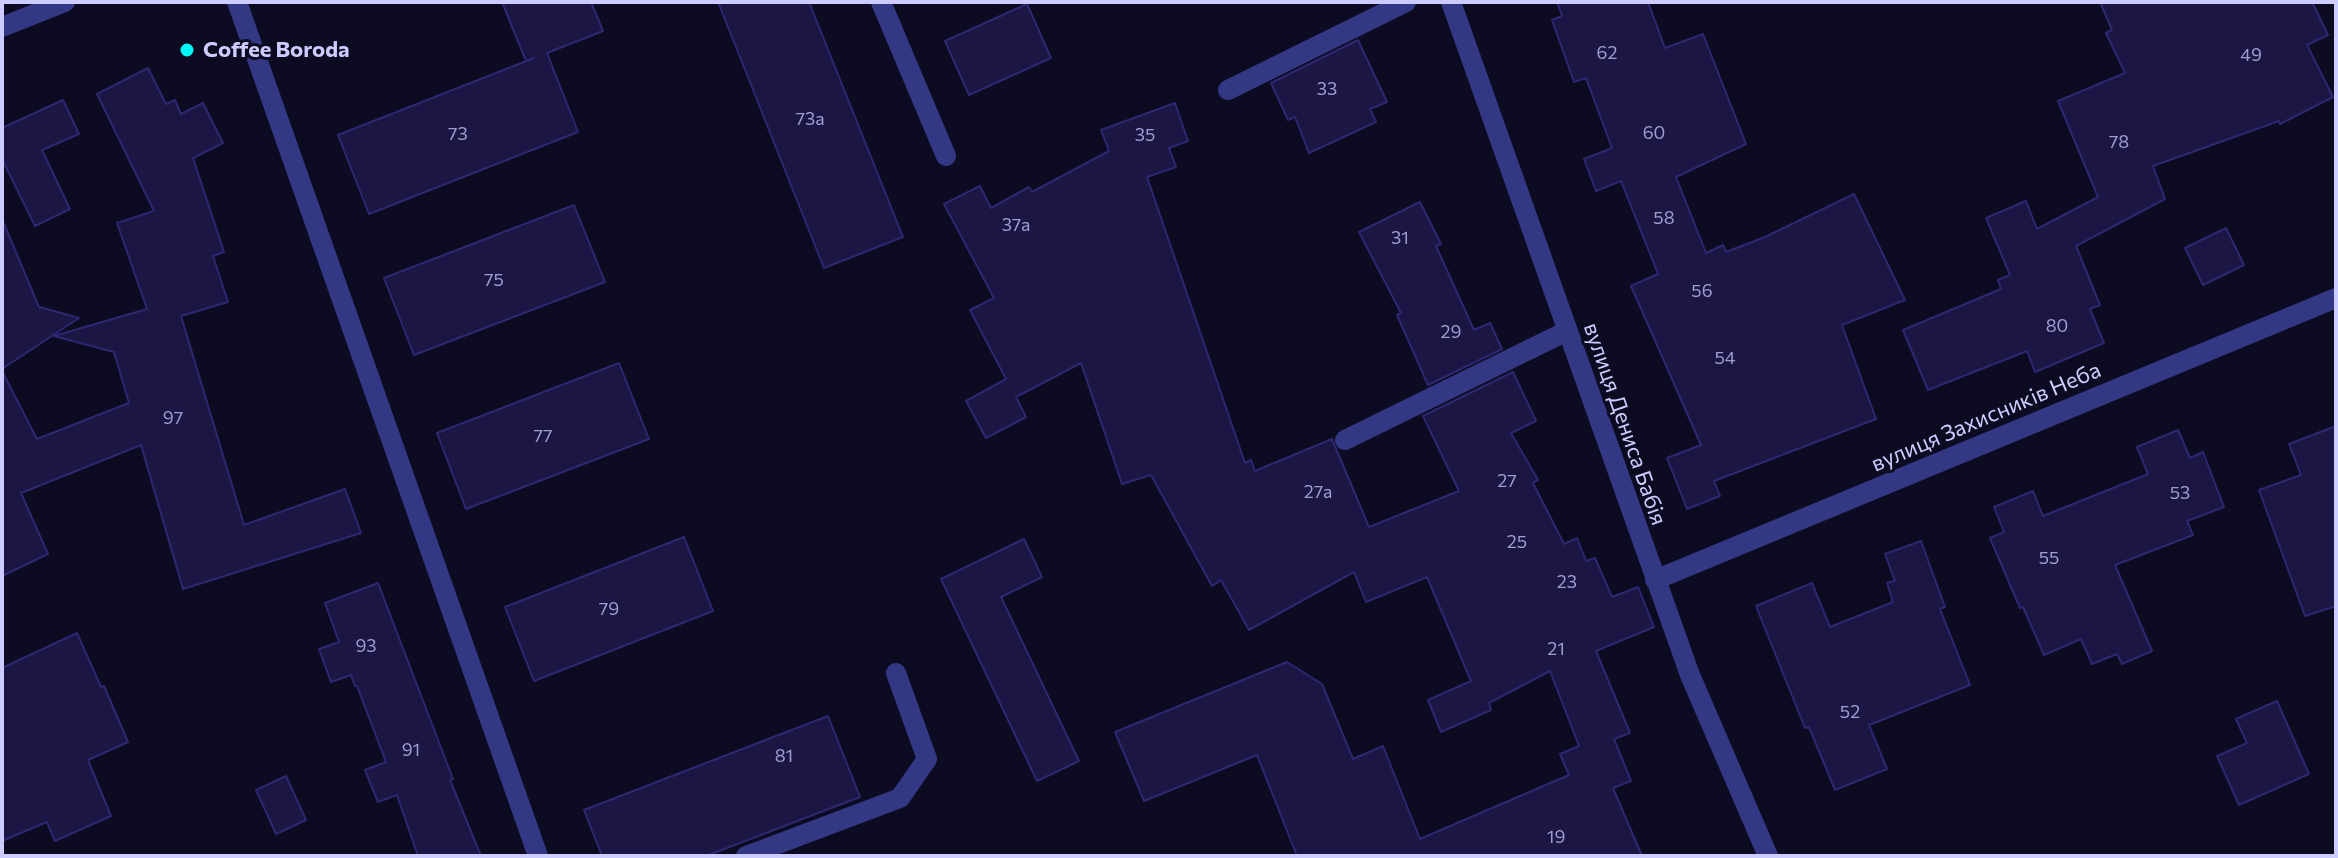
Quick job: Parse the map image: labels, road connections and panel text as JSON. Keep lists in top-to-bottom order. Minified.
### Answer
{"streets":{"street":["вулиця Захисників Неба","вулиця Дениса Бабія"]},"crossings":[["вулиця Захисників Неба","вулиця Дениса Бабія"]],"places":["Coffee Boroda"],"house_numbers":["62","49","33","73а","60","73","35","78","58","37а","31","75","56","80","29","54","97","77","27","27а","53","25","55","23","79","93","21","52","91","81","19"]}
